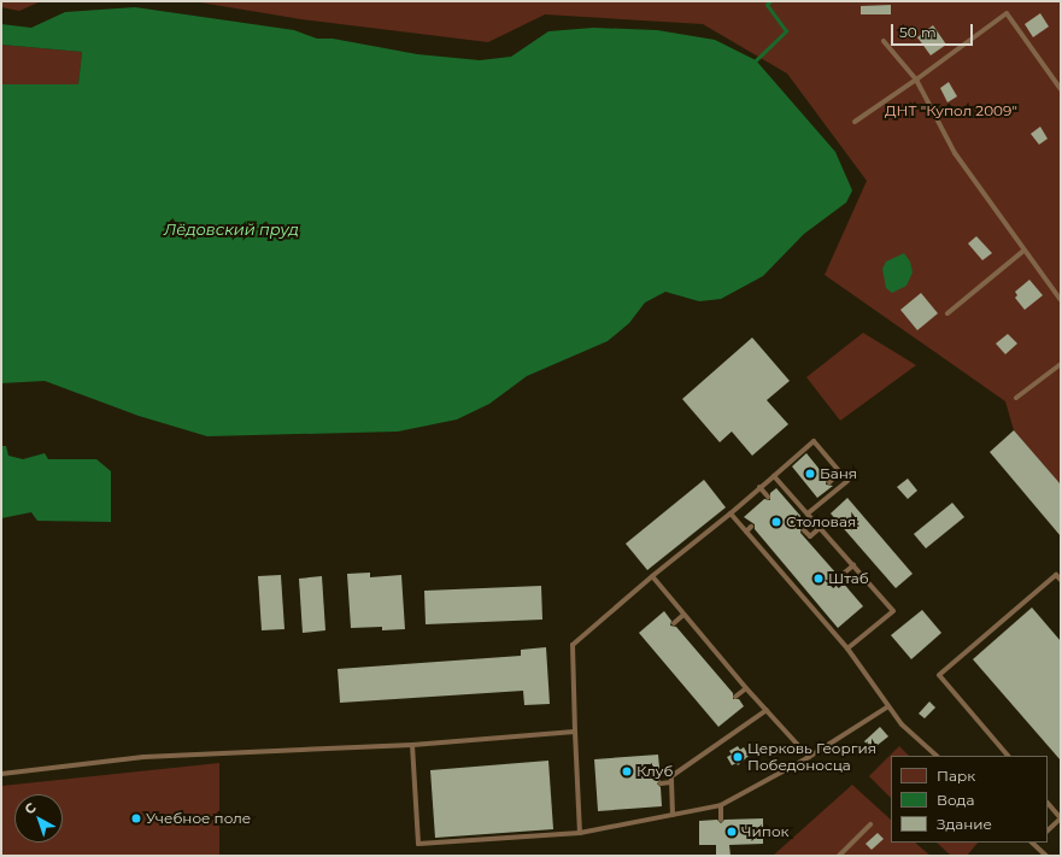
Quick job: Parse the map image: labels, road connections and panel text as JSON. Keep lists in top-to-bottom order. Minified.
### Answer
{"water":["Лёдовский пруд"],"parks":["ДНТ \"Купол 2009\""],"places":["Баня","Столовая","Штаб","Церковь Георгия Победоносца","Клуб","Учебное поле","Чипок"],"legend":["Парк","Вода","Здание"],"scale_bar":"50 m","north":"top left"}
